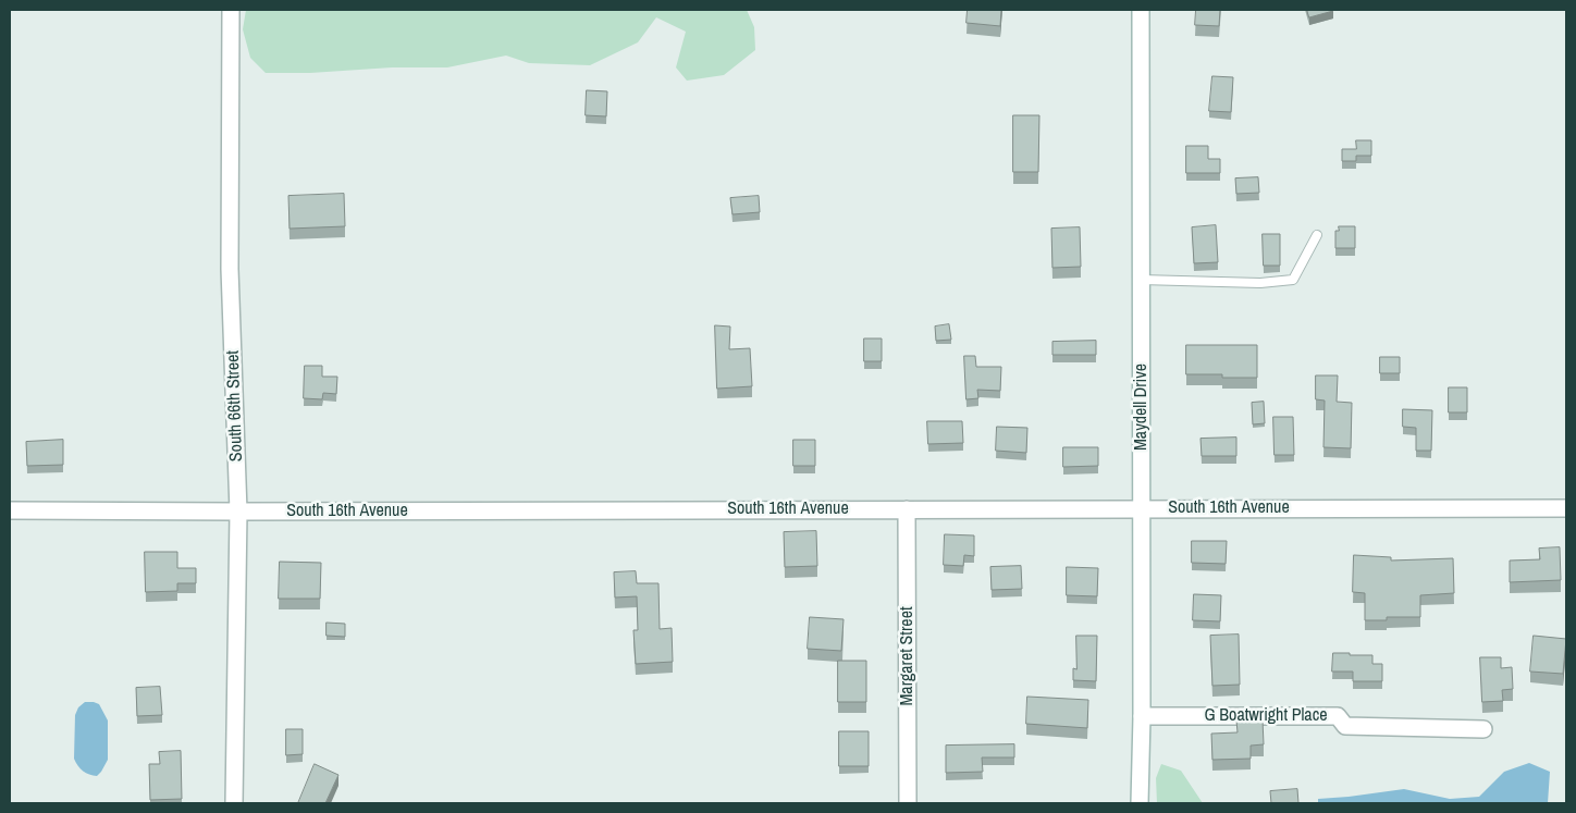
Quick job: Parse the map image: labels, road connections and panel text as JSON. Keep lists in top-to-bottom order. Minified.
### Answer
{"streets":{"street":["South 66th Street","Maydell Drive","South 16th Avenue","Margaret Street","G Boatwright Place"]},"crossings":[["South 66th Street","South 16th Avenue"],["Maydell Drive","South 16th Avenue"],["Maydell Drive","G Boatwright Place"],["South 16th Avenue","Margaret Street"]]}
